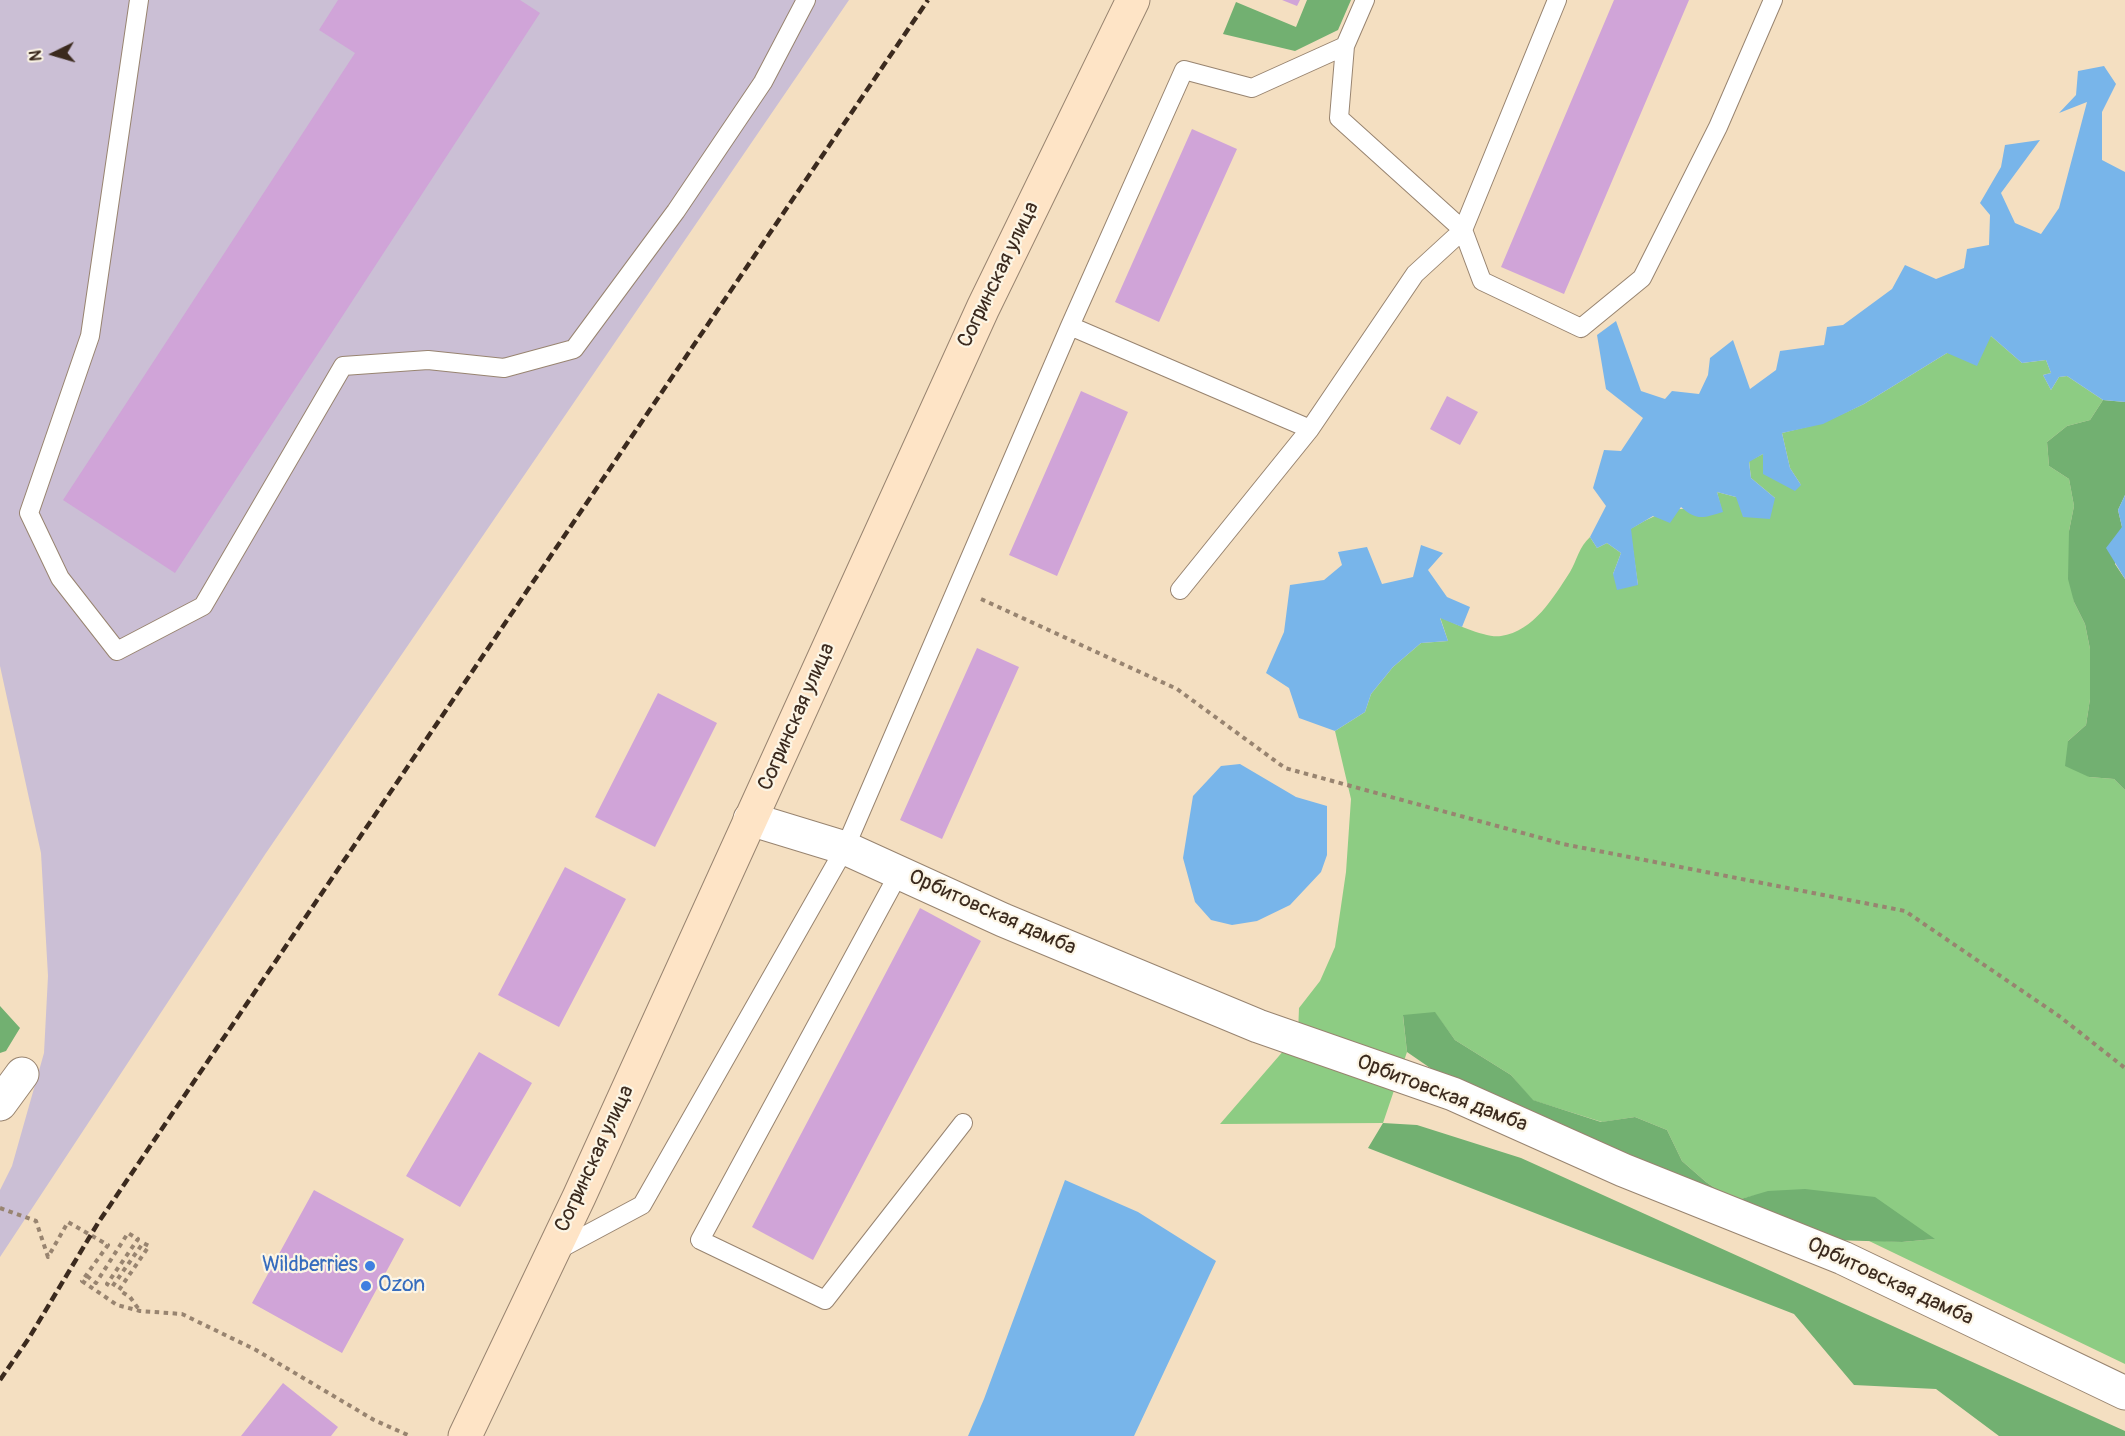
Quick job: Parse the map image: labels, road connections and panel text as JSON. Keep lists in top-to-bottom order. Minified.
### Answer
{"streets":{"street":["Согринская улица","Орбитовская дамба"]},"crossings":[["Согринская улица","Орбитовская дамба"]],"places":["Wildberries","Ozon"],"north":"left"}
